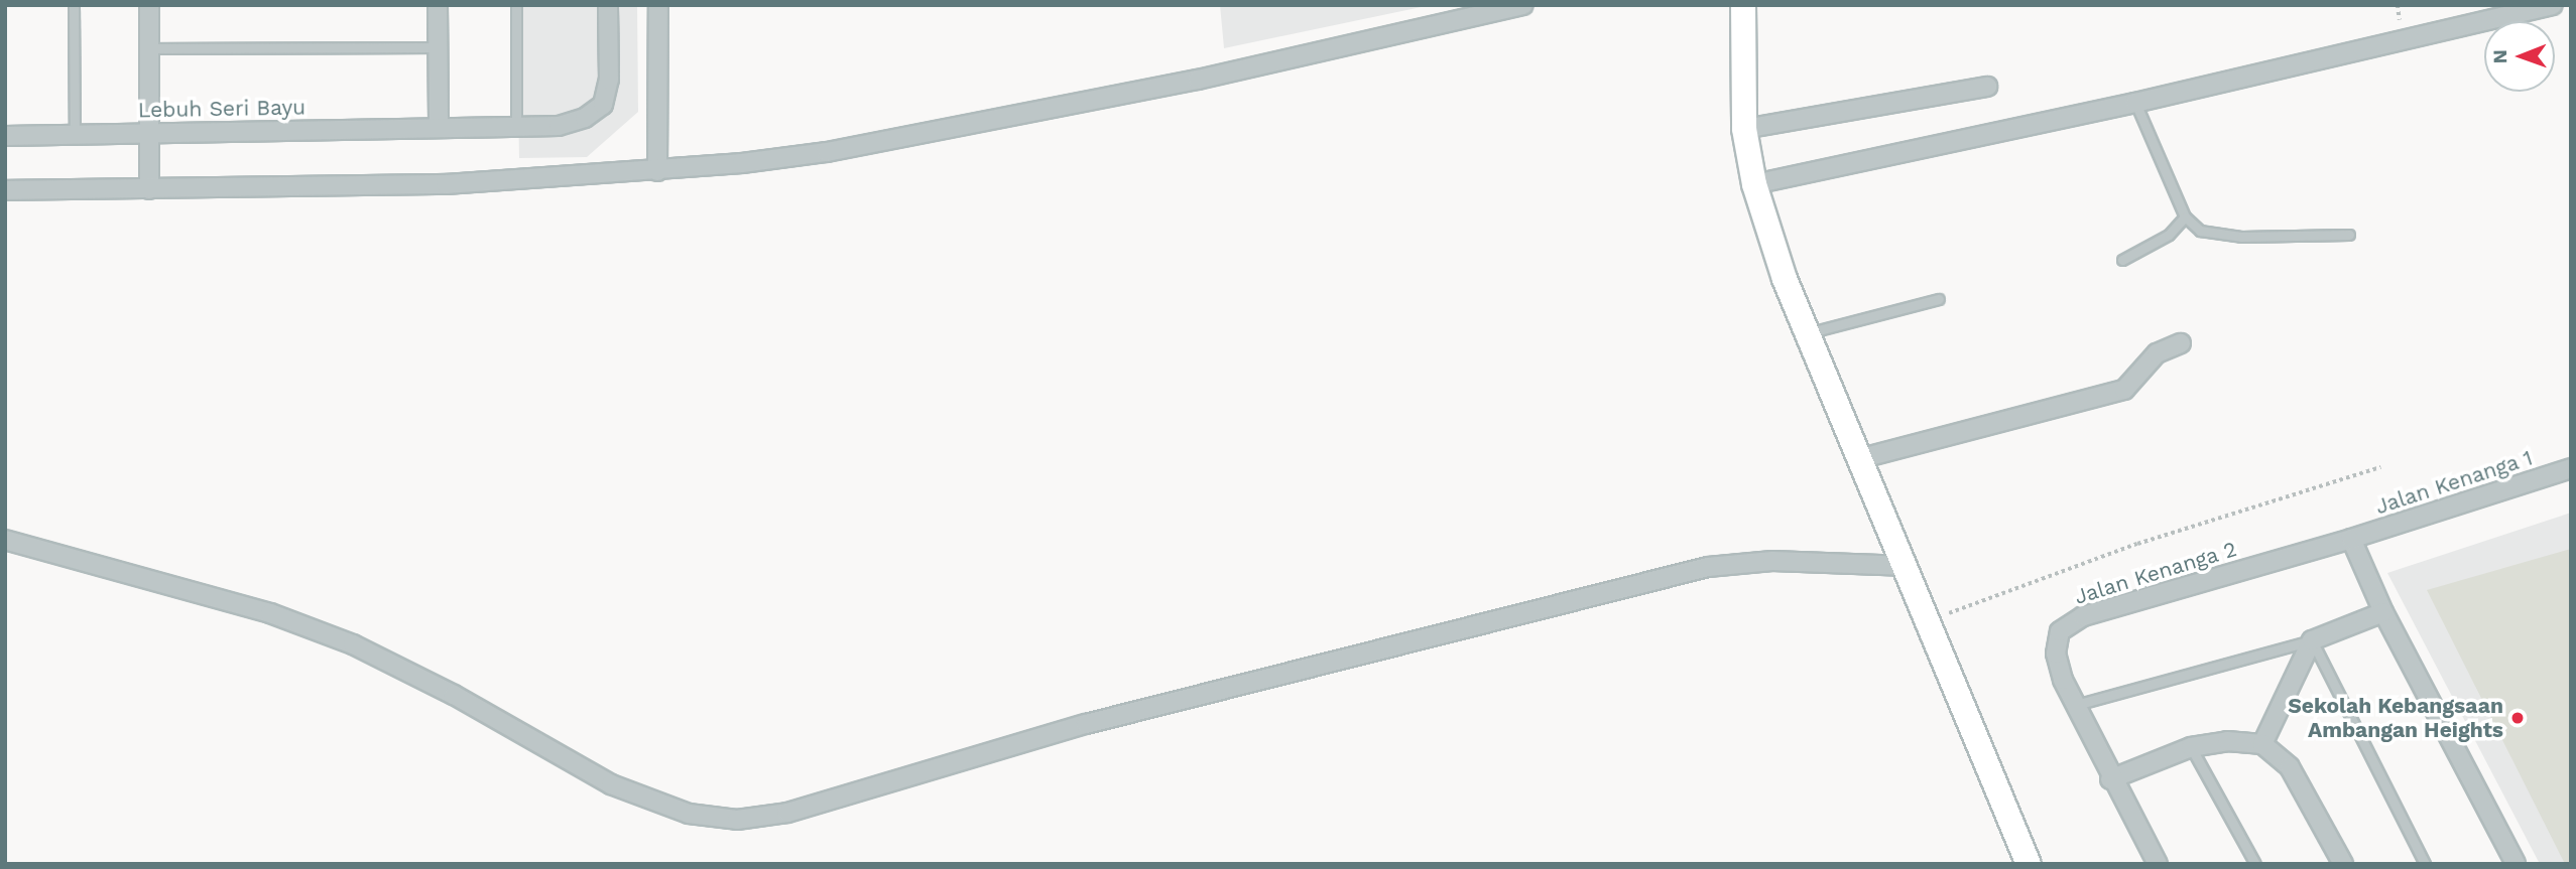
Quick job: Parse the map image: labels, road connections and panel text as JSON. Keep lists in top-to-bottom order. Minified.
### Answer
{"streets":{"street":["Lebuh Seri Bayu","Jalan Kenanga 1","Jalan Kenanga 2"]},"crossings":[["Jalan Kenanga 1","Jalan Kenanga 2"]],"places":["Sekolah Kebangsaan Ambangan Heights"],"north":"left"}
